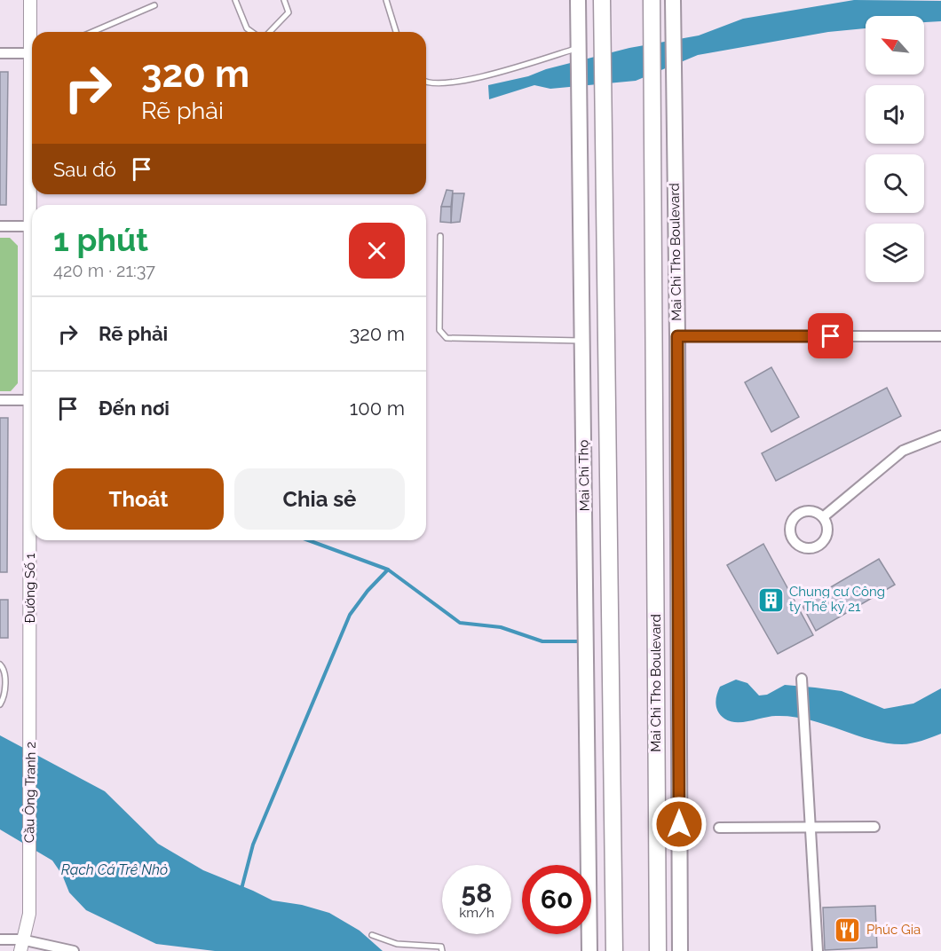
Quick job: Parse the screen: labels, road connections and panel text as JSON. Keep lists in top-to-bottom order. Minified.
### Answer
{"streets":{"highway":["Mai Chi Tho Boulevard"],"main road":["Mai Chí Thọ"],"street":["Đường Số 1","Cầu Ông Tranh 2"]},"crossings":[["Đường Số 1","Cầu Ông Tranh 2"]],"water":["Rạch Cá Trê Nhỏ"],"places":{"building":["Chung cư Công ty Thế kỹ 21"],"restaurant":["Phúc Gia"]},"north":"top left","page":{"turn":["320 m","Rẽ phải"],"then":"Sau đó","heading":["1 phút","420 m · 21:37"],"list":[{"name":"Rẽ phải","value":"320 m"},{"name":"Đến nơi","value":"100 m"}],"buttons":["Thoát","Chia sẻ"],"speed":"58 km/h","limit":"60"}}
